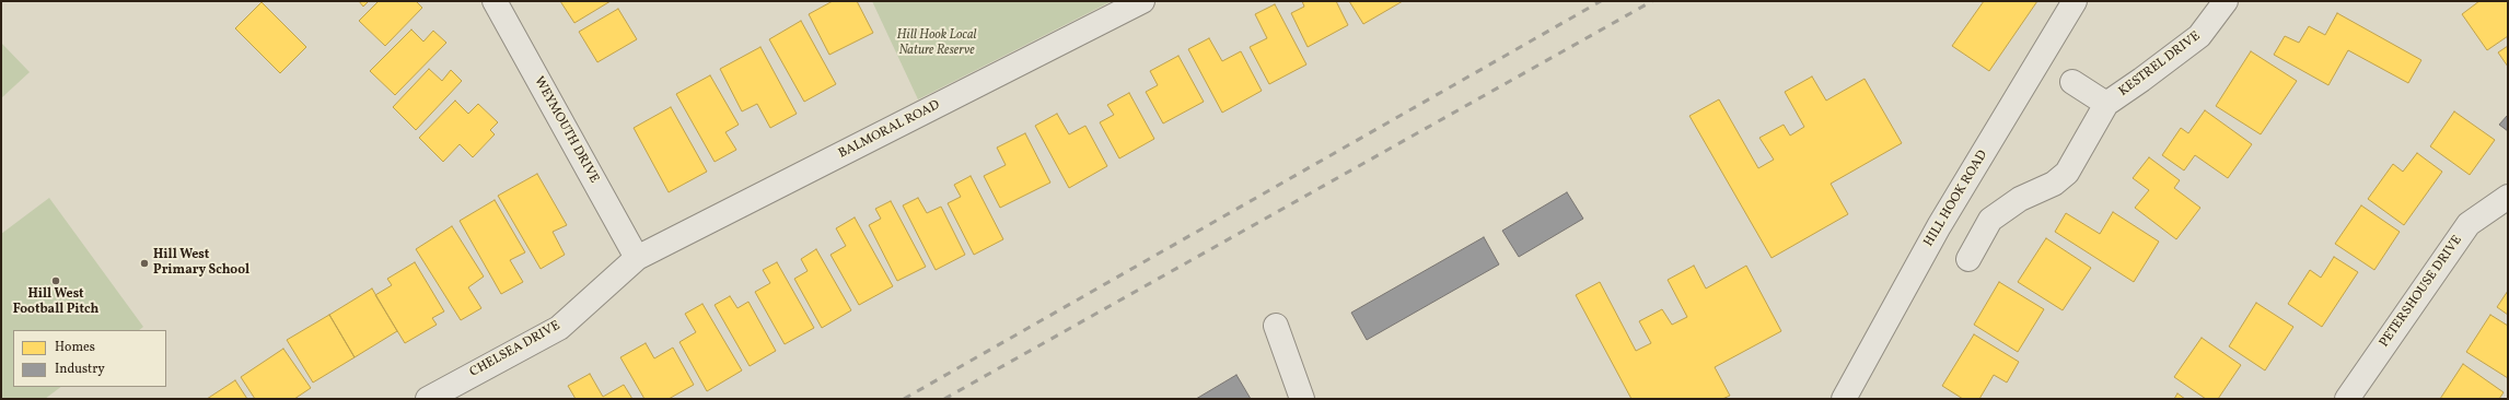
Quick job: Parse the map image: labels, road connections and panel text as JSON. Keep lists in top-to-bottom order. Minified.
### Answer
{"streets":{"street":["KESTREL DRIVE","WEYMOUTH DRIVE","BALMORAL ROAD","HILL HOOK ROAD","PETERSHOUSE DRIVE","CHELSEA DRIVE"]},"crossings":[["WEYMOUTH DRIVE","BALMORAL ROAD"],["WEYMOUTH DRIVE","CHELSEA DRIVE"],["BALMORAL ROAD","CHELSEA DRIVE"]],"parks":["Hill Hook Local Nature Reserve"],"places":["Hill West Primary School","Hill West Football Pitch"],"legend":["Homes","Industry"]}
